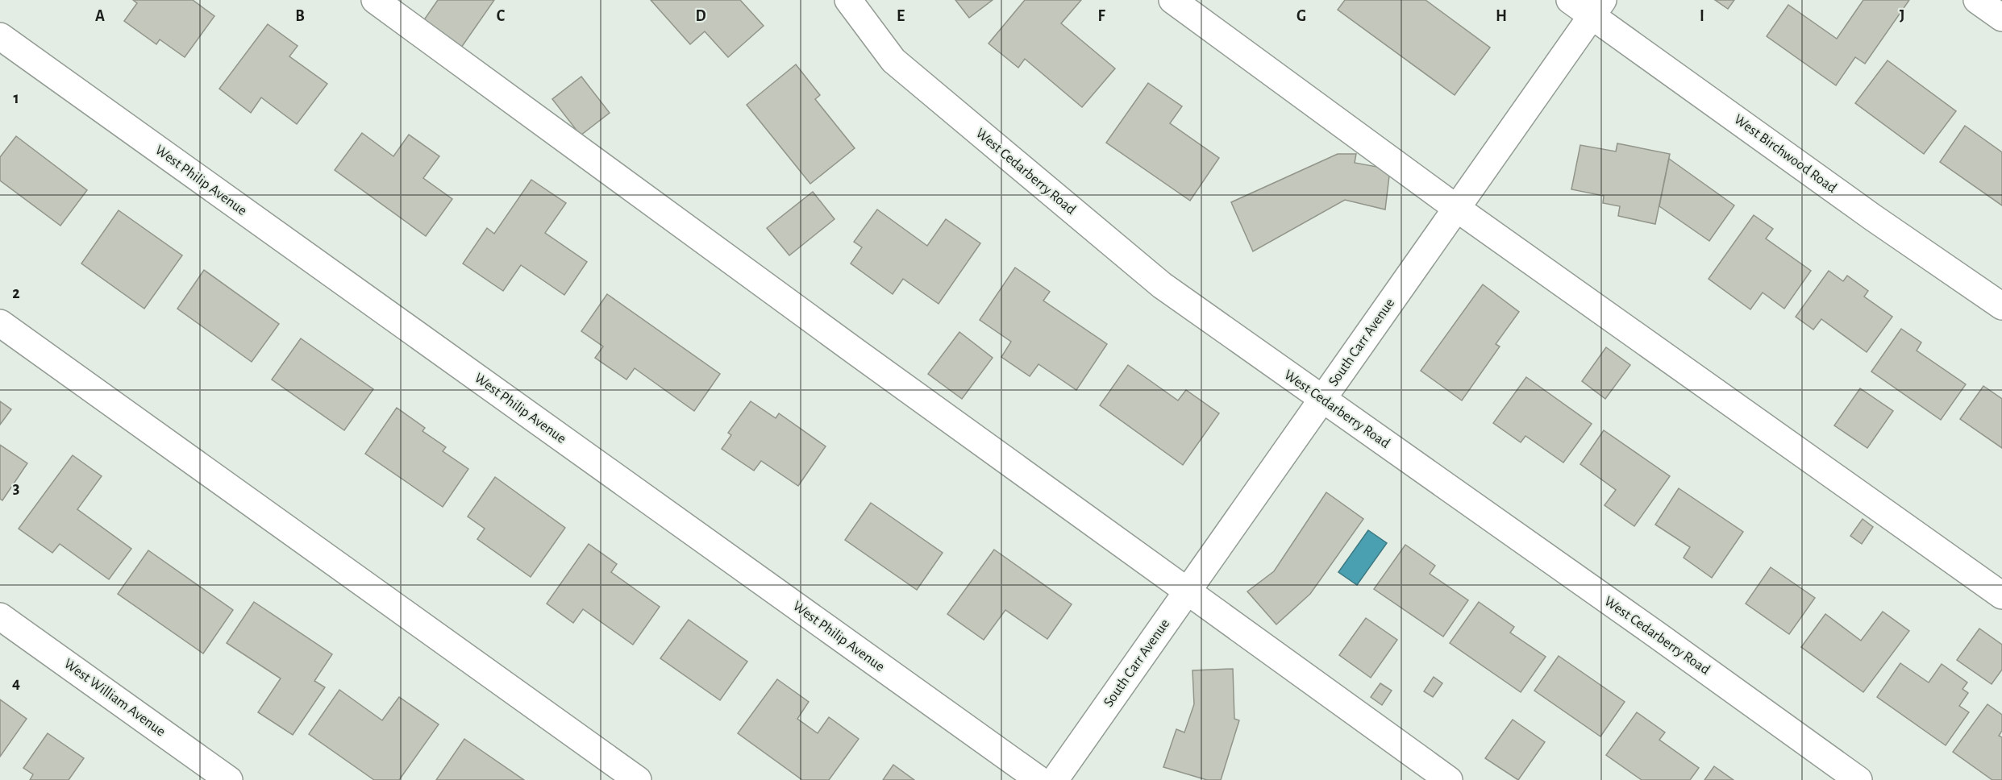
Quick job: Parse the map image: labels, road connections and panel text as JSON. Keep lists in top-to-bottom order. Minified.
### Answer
{"streets":{"street":["West Birchwood Road","West Cedarberry Road","West Philip Avenue","South Carr Avenue","West William Avenue"]},"crossings":[["West Birchwood Road","South Carr Avenue"],["West Cedarberry Road","South Carr Avenue"]],"grid":{"columns":["A","B","C","D","E","F","G","H","I","J"],"rows":["1","2","3","4"]}}
